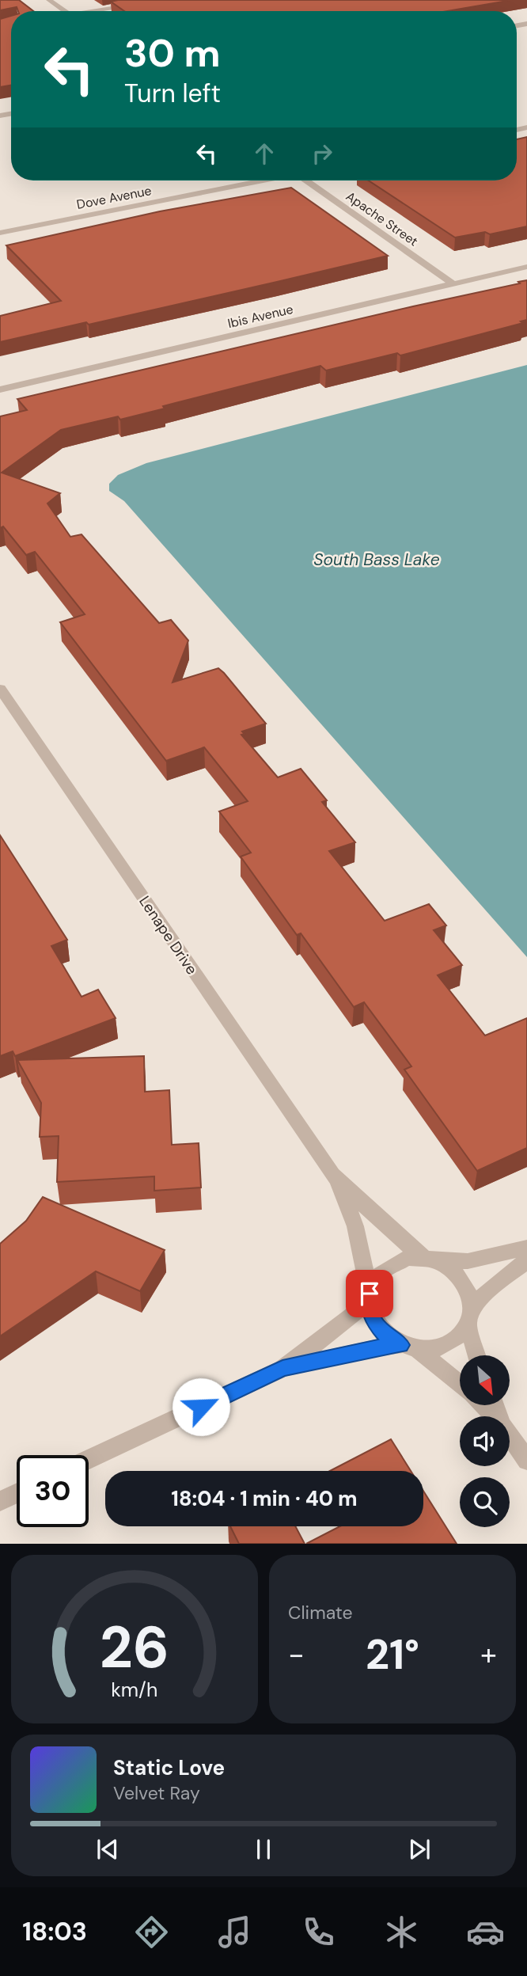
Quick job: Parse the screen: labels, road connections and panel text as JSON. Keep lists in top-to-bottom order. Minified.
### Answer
{"streets":{"street":["Dove Avenue","Apache Street","Ibis Avenue","Lenape Drive"]},"crossings":[["Apache Street","Ibis Avenue"]],"water":["South Bass Lake"],"north":"bottom right","page":{"turn":["30 m","Turn left"],"limit":"30","trip":"18:04 · 1 min · 40 m","tile":"Climate","heat":["−","21°","+"],"song":["Static Love","Velvet Ray"],"tabs":"18:03","gauge":["26","km/h"]}}
